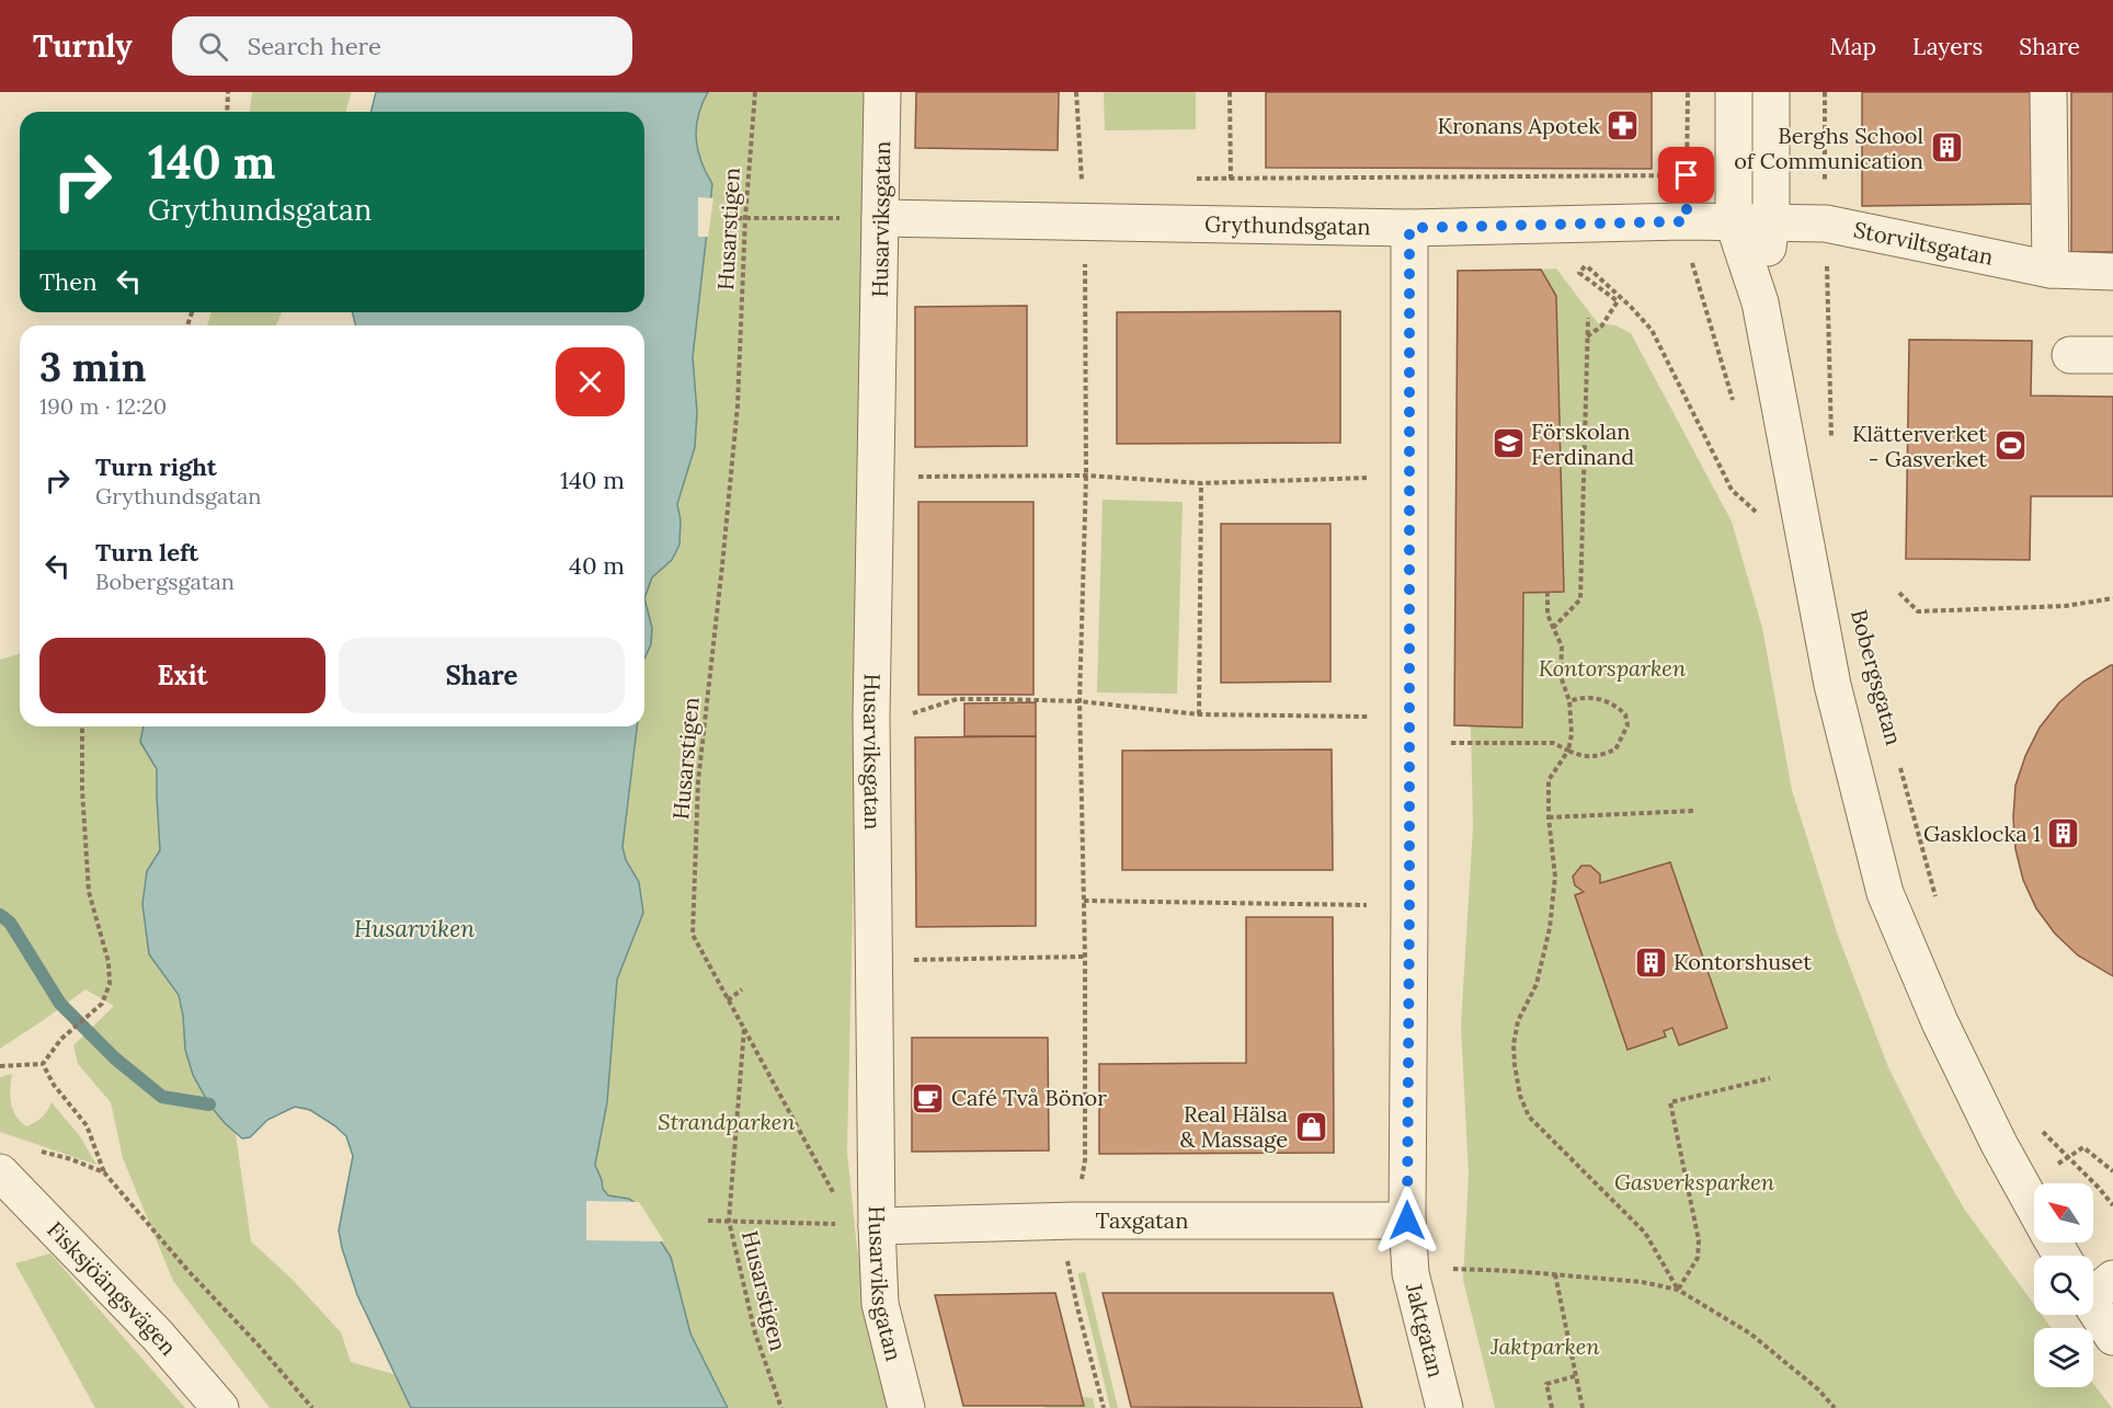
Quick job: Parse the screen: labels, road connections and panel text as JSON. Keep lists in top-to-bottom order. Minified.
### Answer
{"streets":{"street":["Husarviksgatan","Grythundsgatan","Storviltsgatan","Bobergsgatan","Taxgatan","Fisksjöängsvägen","Jaktgatan"],"path":["Husarstigen"]},"crossings":[["Husarviksgatan","Grythundsgatan"],["Husarviksgatan","Taxgatan"],["Grythundsgatan","Storviltsgatan"],["Grythundsgatan","Bobergsgatan"],["Grythundsgatan","Jaktgatan"],["Storviltsgatan","Bobergsgatan"],["Taxgatan","Jaktgatan"]],"water":["Husarviken"],"parks":["Kontorsparken","Strandparken","Gasverksparken","Jaktparken"],"places":{"pharmacy":["Kronans Apotek"],"building":["Berghs School of Communication","Gasklocka 1","Kontorshuset"],"school or university":["Förskolan Ferdinand"],"sports":["Klätterverket - Gasverket"],"cafe":["Café Två Bönor"],"shop":["Real Hälsa & Massage"]},"north":"top left","page":{"header":"Turnly","search":"Search here","nav":["Map","Layers","Share"],"turn":["140 m","Grythundsgatan"],"then":"Then","heading":["3 min","190 m · 12:20"],"list":[{"name":"Turn right","note":"Grythundsgatan","value":"140 m"},{"name":"Turn left","note":"Bobergsgatan","value":"40 m"}],"buttons":["Exit","Share"]}}
